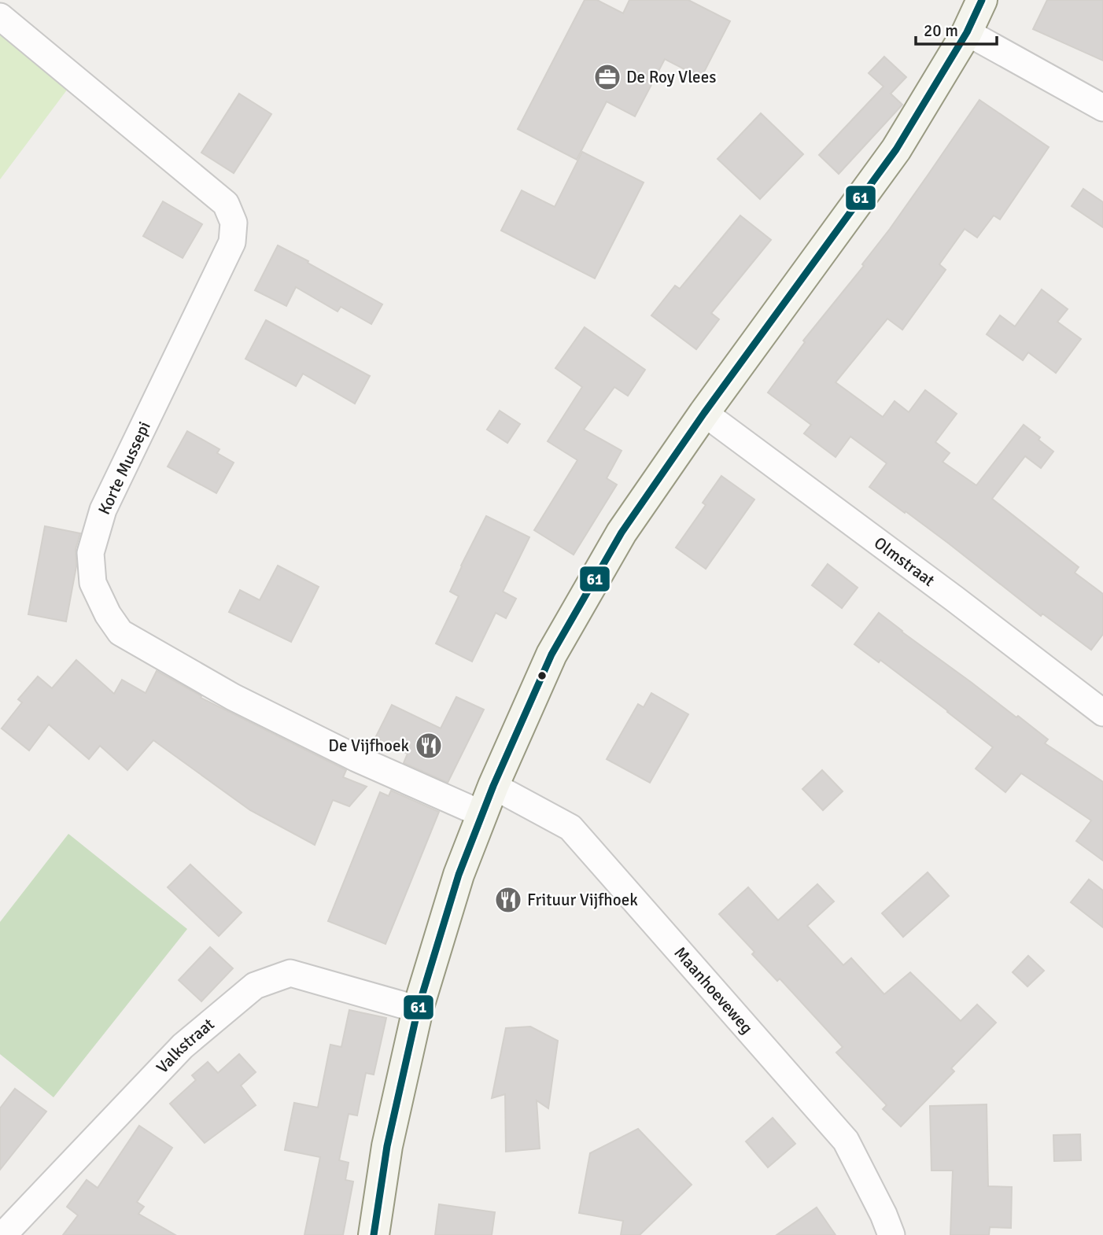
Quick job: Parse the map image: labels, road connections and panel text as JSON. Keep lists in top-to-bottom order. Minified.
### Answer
{"streets":{"street":["Korte Mussepi","Olmstraat","Maanhoeveweg","Valkstraat"]},"places":{"office":["De Roy Vlees"],"restaurant":["De Vijfhoek","Frituur Vijfhoek"]},"lines":["transit line 61"],"scale_bar":"20 m"}
